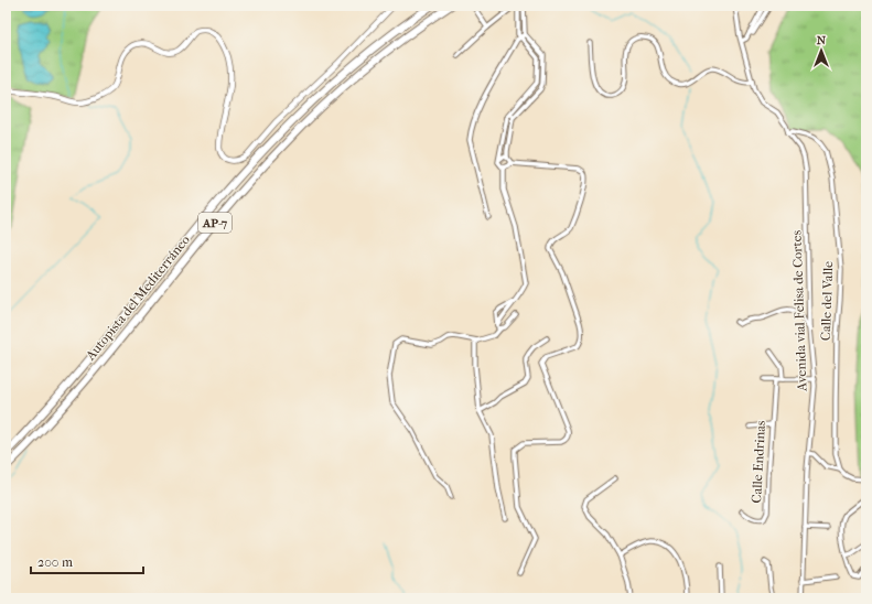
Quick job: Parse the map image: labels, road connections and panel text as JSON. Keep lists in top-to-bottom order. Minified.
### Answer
{"streets":{"highway":["AP-7","Autopista del Mediterráneo"],"street":["Calle del Valle","Avenida vial Felisa de Cortes","Calle Endrinas"]},"crossings":[["Calle del Valle","Avenida vial Felisa de Cortes"]],"scale_bar":"200 m","north":"top"}
